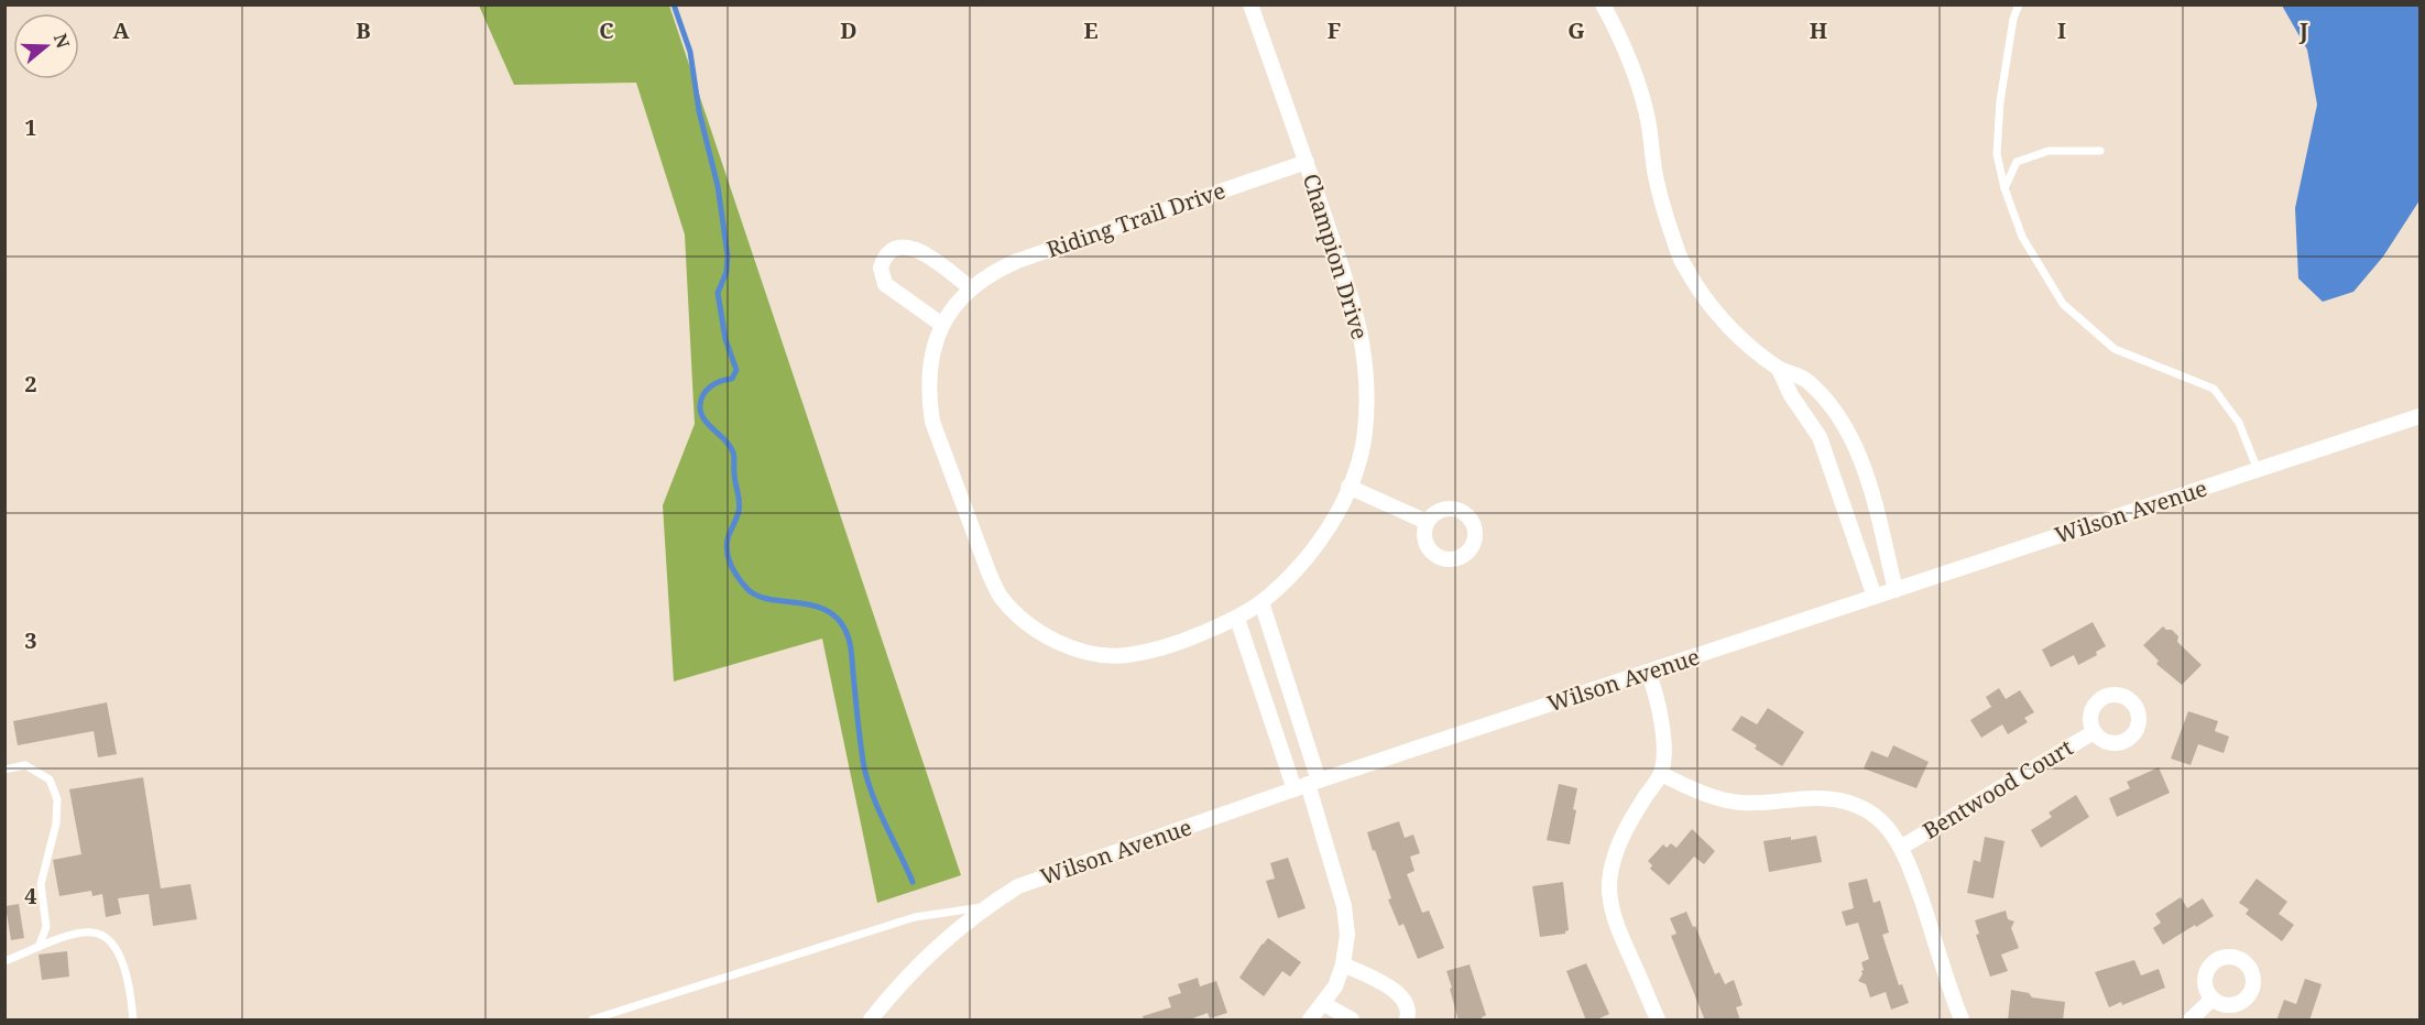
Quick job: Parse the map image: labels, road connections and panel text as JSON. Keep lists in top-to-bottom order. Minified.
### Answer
{"streets":{"street":["Riding Trail Drive","Champion Drive","Wilson Avenue","Bentwood Court"]},"crossings":[["Riding Trail Drive","Champion Drive"]],"north":"right","grid":{"columns":["A","B","C","D","E","F","G","H","I","J"],"rows":["1","2","3","4"]}}
